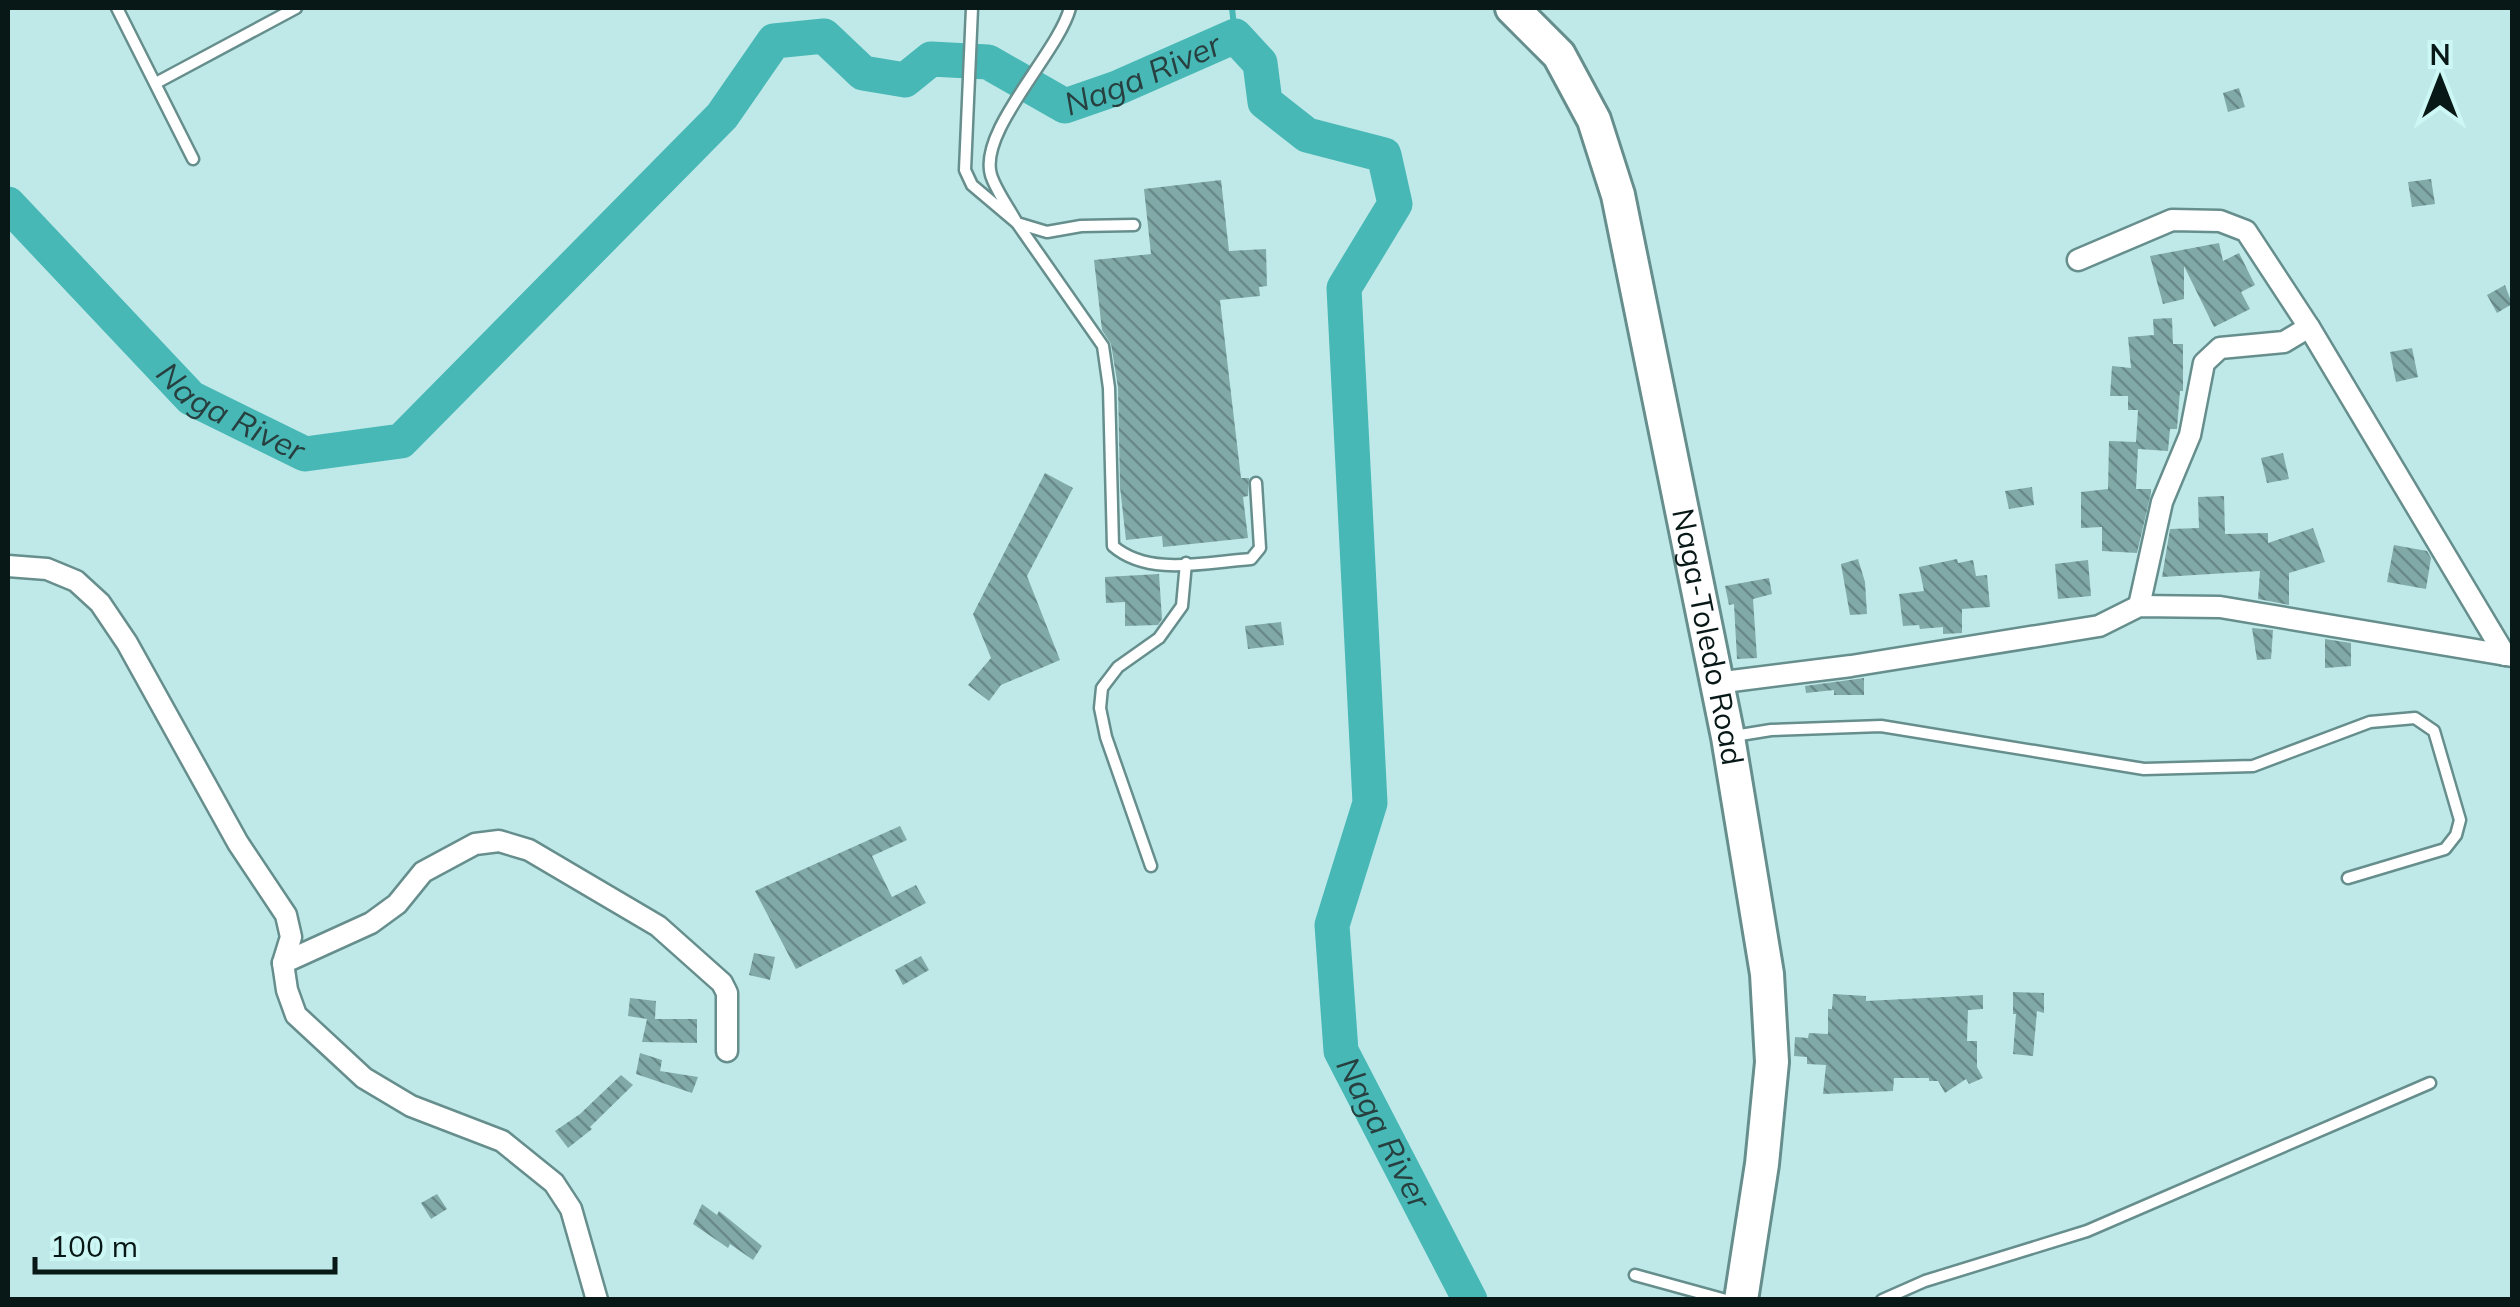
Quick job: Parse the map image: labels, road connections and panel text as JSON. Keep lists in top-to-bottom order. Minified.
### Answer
{"streets":{"highway":["Naga-Toledo Road"]},"water":["Naga River"],"scale_bar":"100 m","north":"top"}
